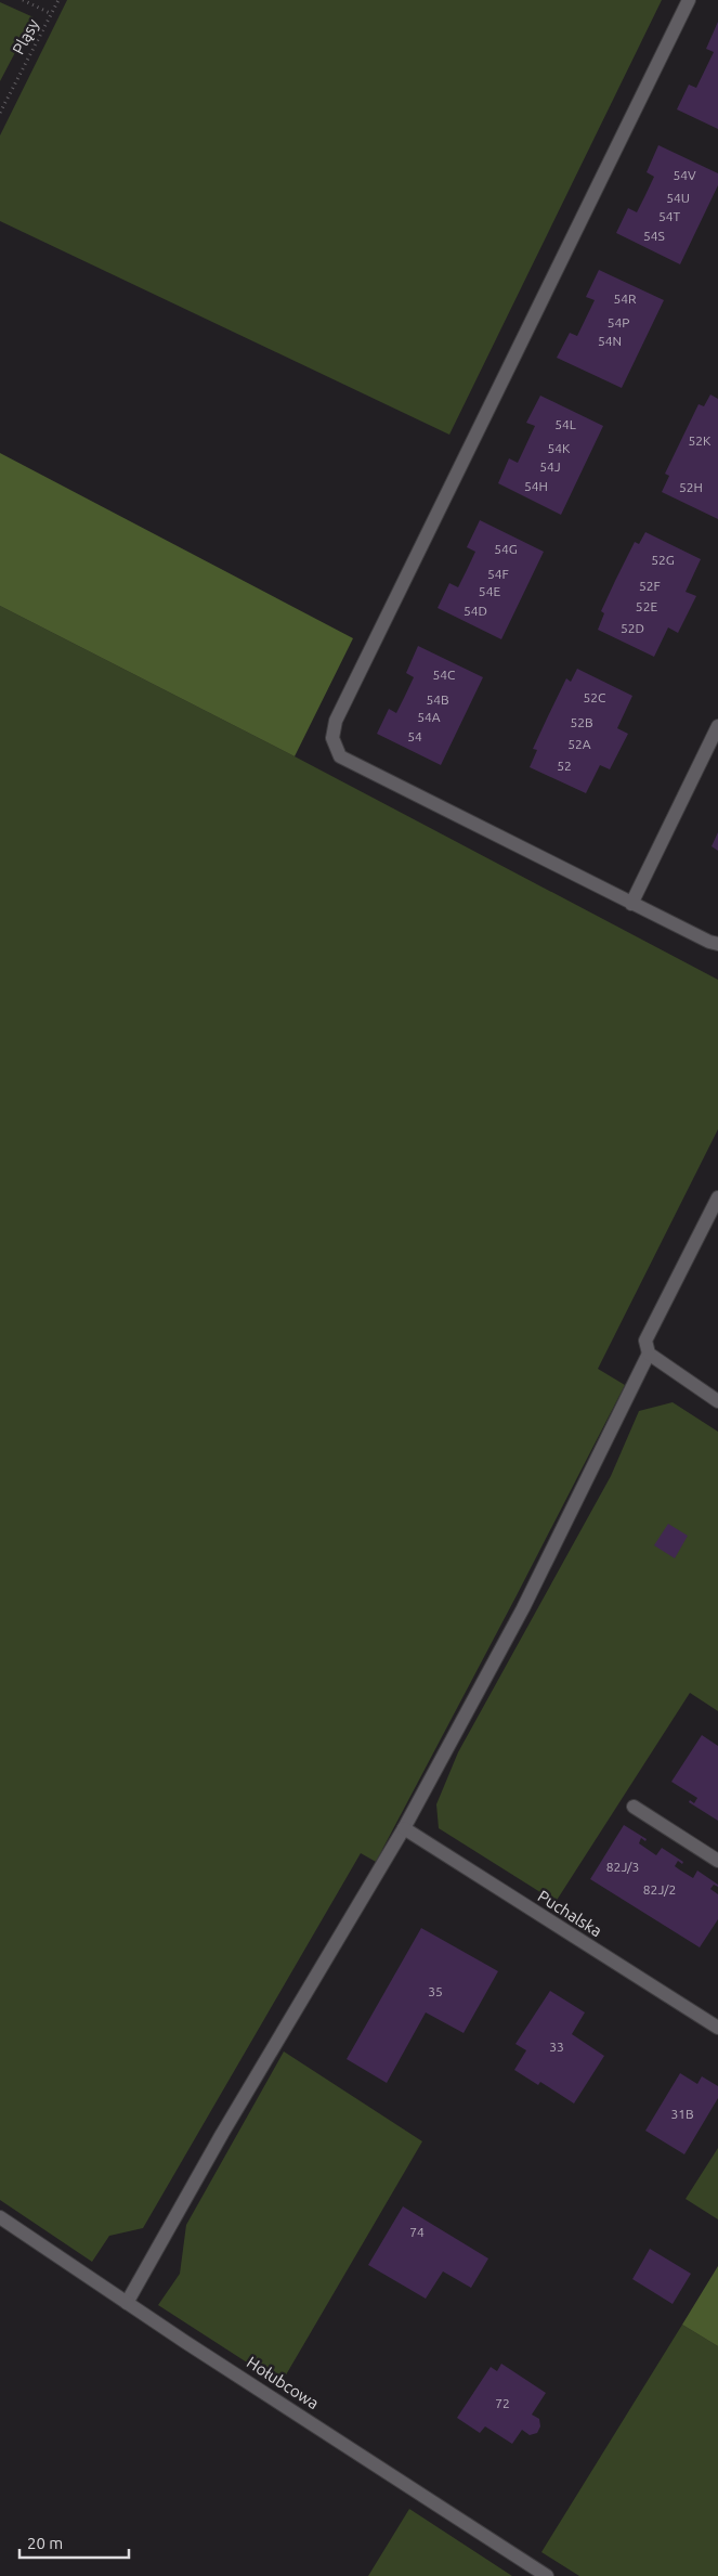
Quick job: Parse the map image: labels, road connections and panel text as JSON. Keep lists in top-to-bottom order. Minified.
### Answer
{"streets":{"street":["Puchalska","Hołubcowa"],"path":["Pląsy"]},"house_numbers":["54V","54U","54T","54S","54R","54P","54N","54L","52K","54K","54J","54H","52H","54G","52G","54F","52F","54E","52E","54D","52D","54C","52C","54B","54A","52B","54","52A","52","82J/3","82J/2","35","33","31B","74","72"],"scale_bar":"20 m"}
